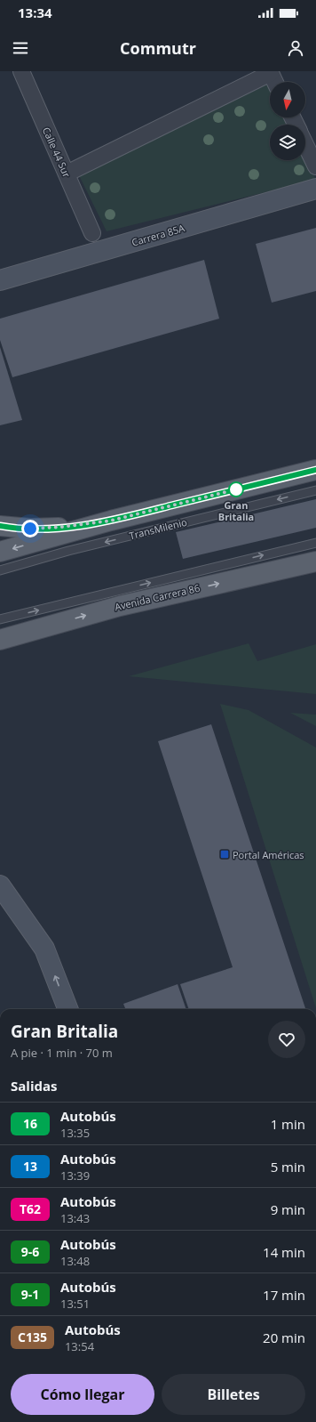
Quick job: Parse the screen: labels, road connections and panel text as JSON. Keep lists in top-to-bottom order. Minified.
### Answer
{"streets":{"main road":["Avenida Carrera 86"],"street":["Calle 44 Sur","Carrera 85A"],"lane":["TransMilenio"]},"places":{"other":["Gran Britalia"],"transit":["Portal Américas"]},"lines":["bus line 16"],"north":"bottom","page":{"status":"13:34","header":"Commutr","heading":[["Gran Britalia","A pie · 1 min · 70 m"],"Salidas"],"list":[{"mark":"16","name":"Autobús","note":"13:35","value":"1 min"},{"mark":"13","name":"Autobús","note":"13:39","value":"5 min"},{"mark":"T62","name":"Autobús","note":"13:43","value":"9 min"},{"mark":"9-6","name":"Autobús","note":"13:48","value":"14 min"},{"mark":"9-1","name":"Autobús","note":"13:51","value":"17 min"},{"mark":"C135","name":"Autobús","note":"13:54","value":"20 min"}],"buttons":["Cómo llegar","Billetes"]}}
